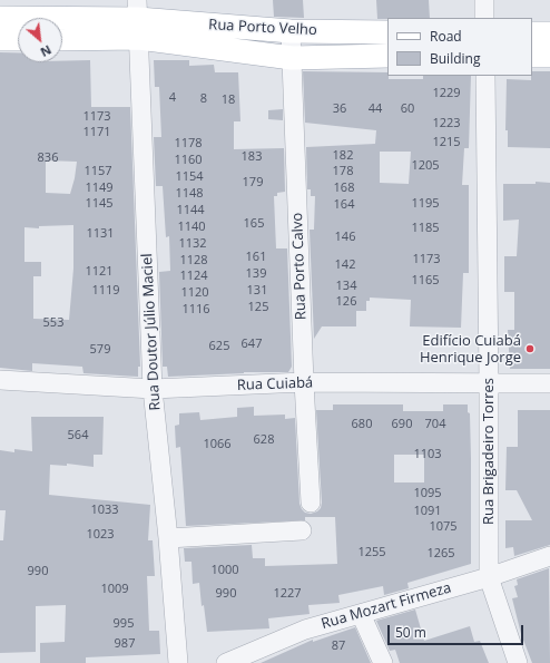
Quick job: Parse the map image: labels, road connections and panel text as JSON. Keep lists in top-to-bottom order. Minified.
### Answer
{"streets":{"main road":["Rua Porto Velho"],"street":["Rua Porto Calvo","Rua Doutor Júlio Maciel","Rua Cuiabá","Rua Brigadeiro Torres","Rua Mozart Firmeza"]},"crossings":[["Rua Porto Velho","Rua Porto Calvo"],["Rua Porto Velho","Rua Doutor Júlio Maciel"],["Rua Porto Calvo","Rua Cuiabá"],["Rua Doutor Júlio Maciel","Rua Cuiabá"],["Rua Cuiabá","Rua Brigadeiro Torres"],["Rua Brigadeiro Torres","Rua Mozart Firmeza"]],"places":["Edifício Cuiabá Henrique Jorge"],"house_numbers":["1229","4","8","18","36","44","60","1173","1223","1171","1215","1178","182","183","836","1160","1205","1157","178","1154","179","1149","168","1148","1145","1195","164","1144","165","1140","1185","1131","146","1132","161","1173","1128","142","1121","139","1124","1165","134","1119","131","1120","126","125","1116","553","647","625","579","680","690","704","564","628","1066","1103","1095","1033","1091","1075","1023","1255","1265","1000","990","1009","990","1227","995","987","87"],"legend":["Road","Building"],"scale_bar":"50 m","north":"bottom right"}
